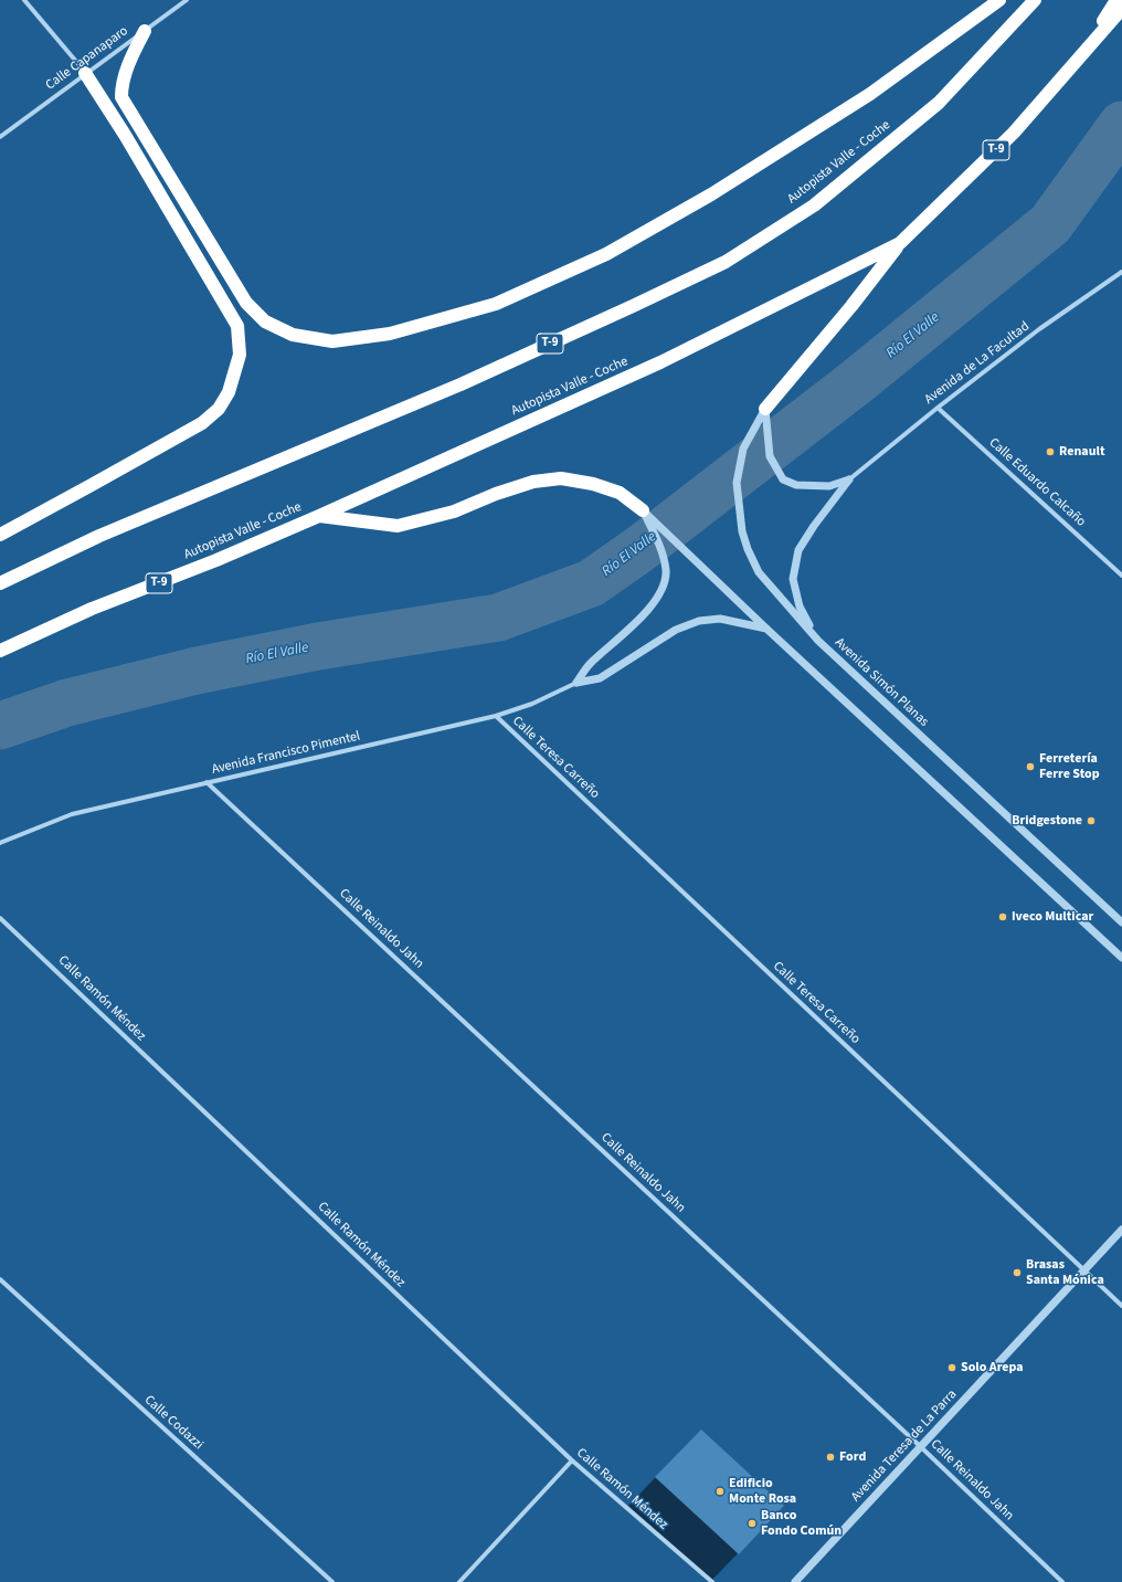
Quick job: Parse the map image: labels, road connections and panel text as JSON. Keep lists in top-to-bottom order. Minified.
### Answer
{"streets":{"highway":["T-9","Autopista Valle - Coche"],"street":["Calle Capanaparo","Avenida de La Facultad","Calle Eduardo Calcaño","Avenida Simón Planas","Avenida Francisco Pimentel","Calle Teresa Carreño","Calle Reinaldo Jahn","Calle Ramón Méndez","Calle Codazzi","Avenida Teresa de La Parra"]},"crossings":[["T-9","Autopista Valle - Coche"],["T-9","Avenida Simón Planas"],["Avenida de La Facultad","Calle Eduardo Calcaño"],["Avenida Francisco Pimentel","Calle Teresa Carreño"],["Avenida Francisco Pimentel","Calle Reinaldo Jahn"],["Calle Teresa Carreño","Avenida Teresa de La Parra"],["Calle Reinaldo Jahn","Avenida Teresa de La Parra"]],"water":["Río El Valle"],"places":["Renault","Ferretería Ferre Stop","Bridgestone","Iveco Multicar","Brasas Santa Mónica","Solo Arepa","Ford","Edificio Monte Rosa","Banco Fondo Común"]}
